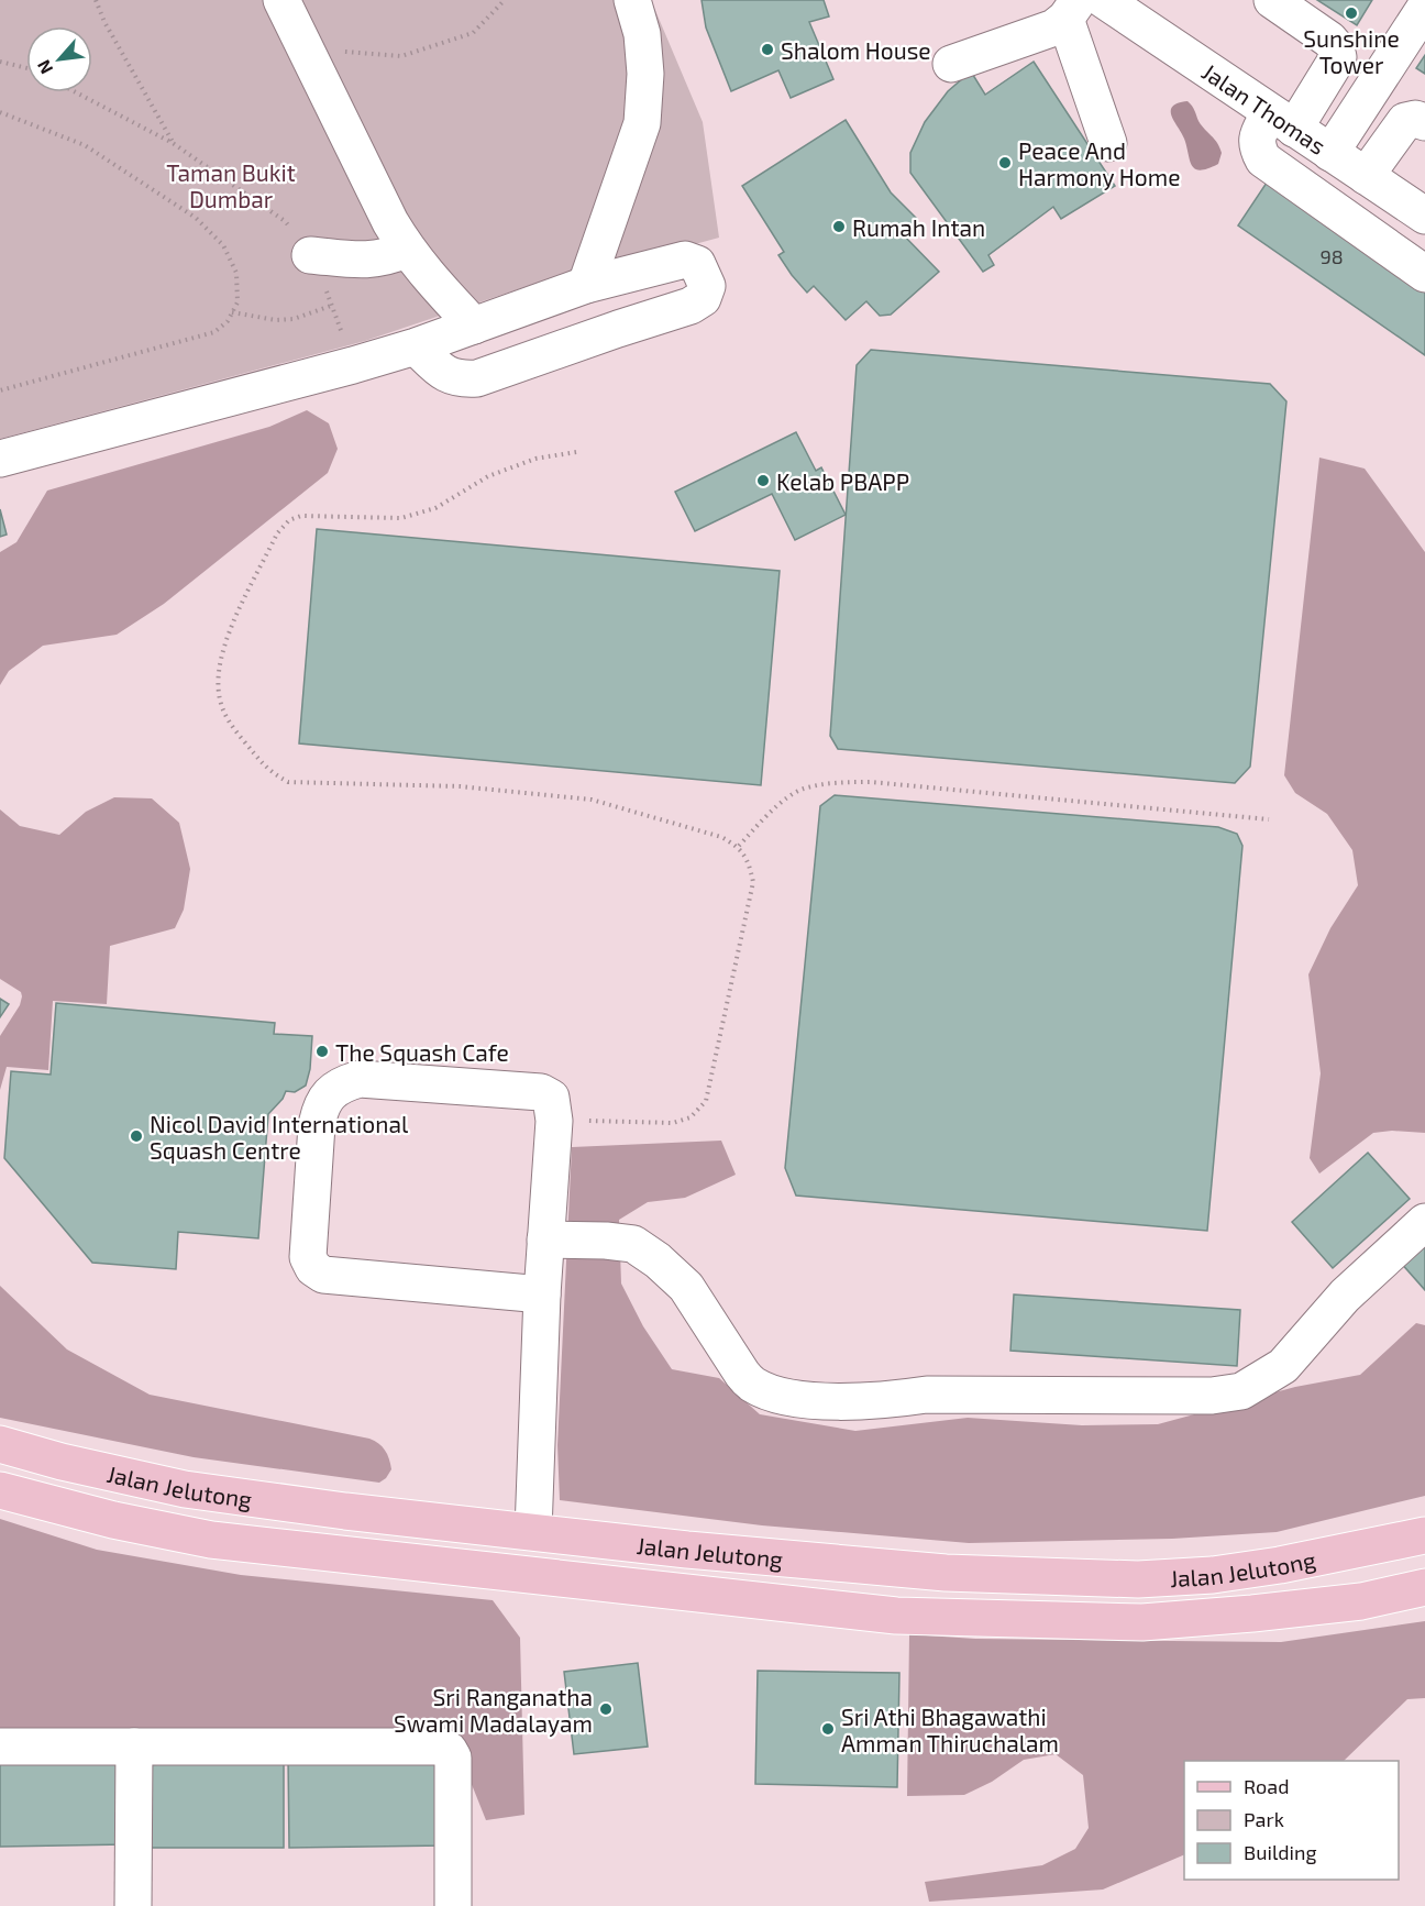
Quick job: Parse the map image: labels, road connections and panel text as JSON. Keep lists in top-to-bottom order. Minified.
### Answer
{"streets":{"main road":["Jalan Jelutong"],"street":["Jalan Thomas"]},"parks":["Taman Bukit Dumbar"],"places":["Sunshine Tower","Shalom House","Peace And Harmony Home","Rumah Intan","Kelab PBAPP","The Squash Cafe","Nicol David International Squash Centre","Sri Ranganatha Swami Madalayam","Sri Athi Bhagawathi Amman Thiruchalam"],"house_numbers":["98"],"legend":["Road","Park","Building"],"north":"bottom left"}
